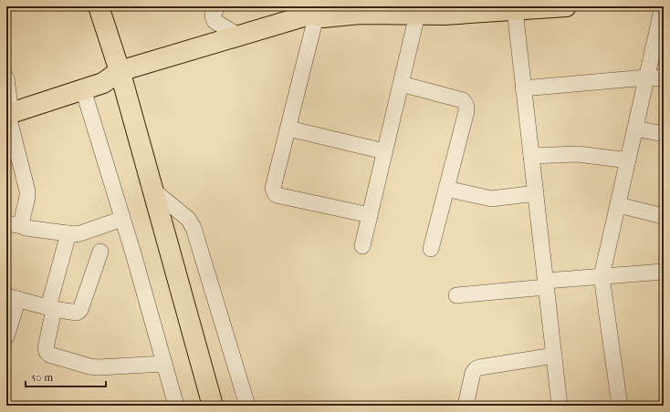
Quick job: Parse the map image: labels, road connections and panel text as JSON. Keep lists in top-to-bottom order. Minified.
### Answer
{"scale_bar":"50 m"}
